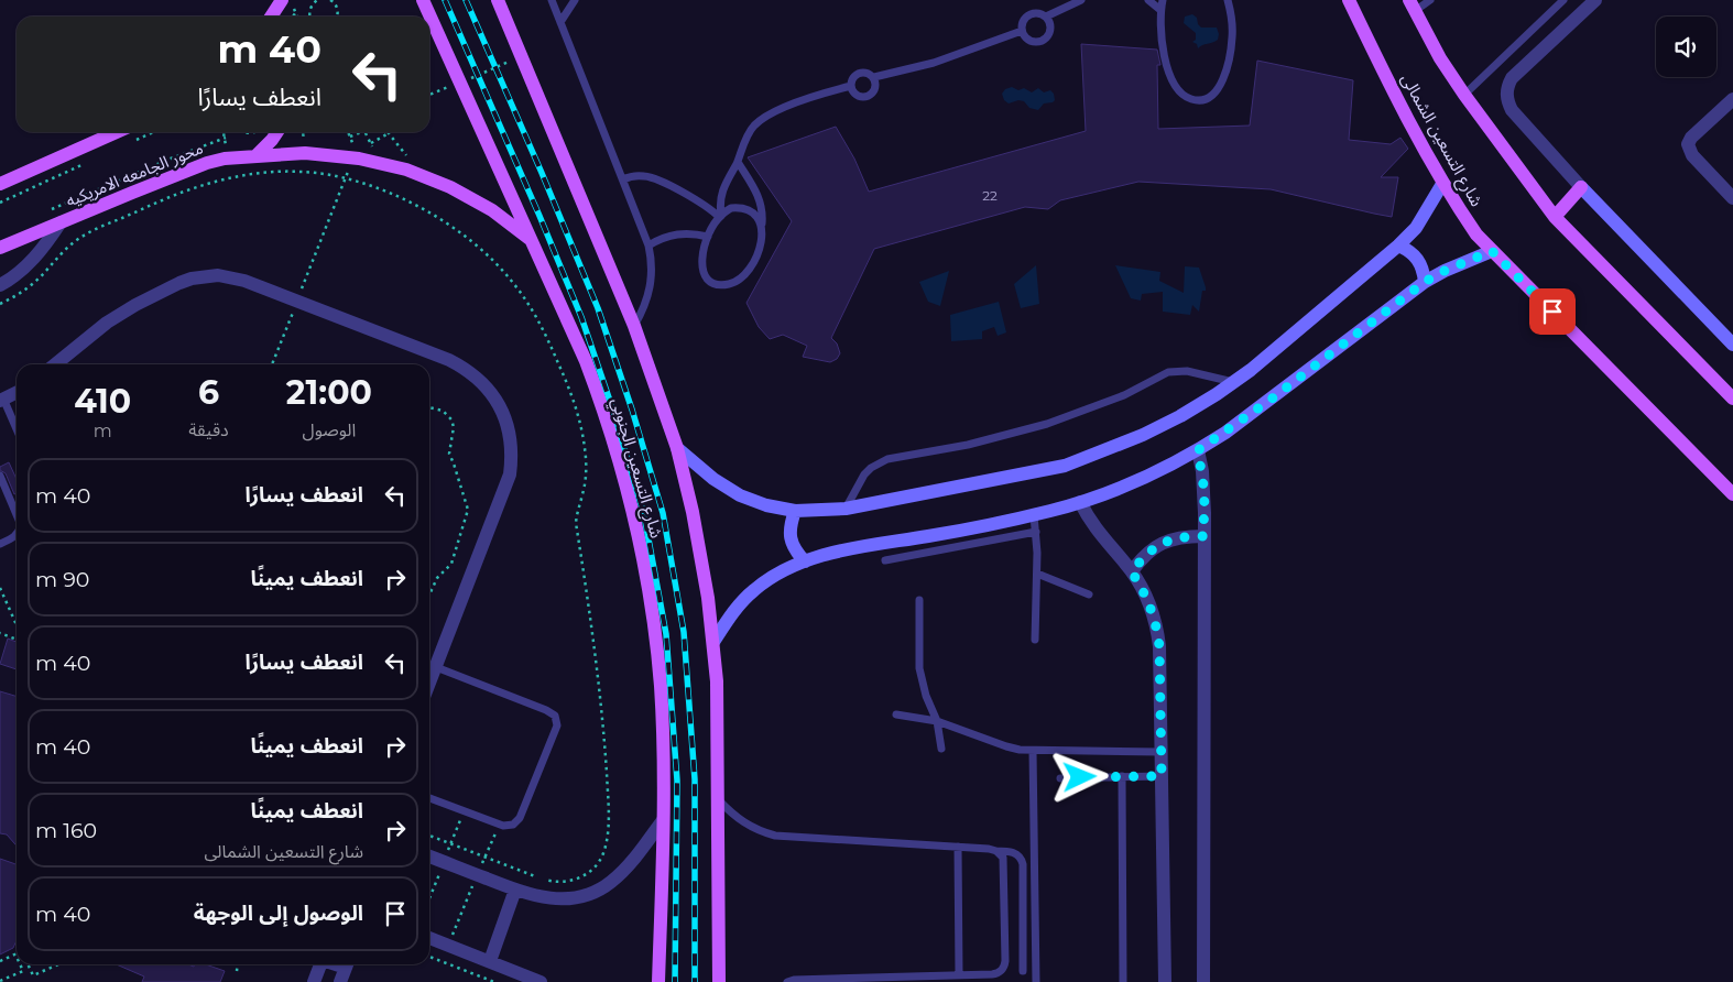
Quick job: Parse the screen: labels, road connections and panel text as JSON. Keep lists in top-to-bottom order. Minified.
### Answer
{"streets":{"main road":["شارع التسعين الشمالى","محور الجامعه الامريكيه","شارع التسعين الجنوبي"]},"crossings":[["محور الجامعه الامريكيه","شارع التسعين الجنوبي"]],"house_numbers":["22"],"page":{"turn":["40 m","انعطف يسارًا"],"eta":["21:00","الوصول","6","دقيقة","410","m"],"list":[{"name":"انعطف يسارًا","value":"40 m"},{"name":"انعطف يمينًا","value":"90 m"},{"name":"انعطف يسارًا","value":"40 m"},{"name":"انعطف يمينًا","value":"40 m"},{"name":"انعطف يمينًا","note":"شارع التسعين الشمالى","value":"160 m"},{"name":"الوصول إلى الوجهة","value":"40 m"}]}}
